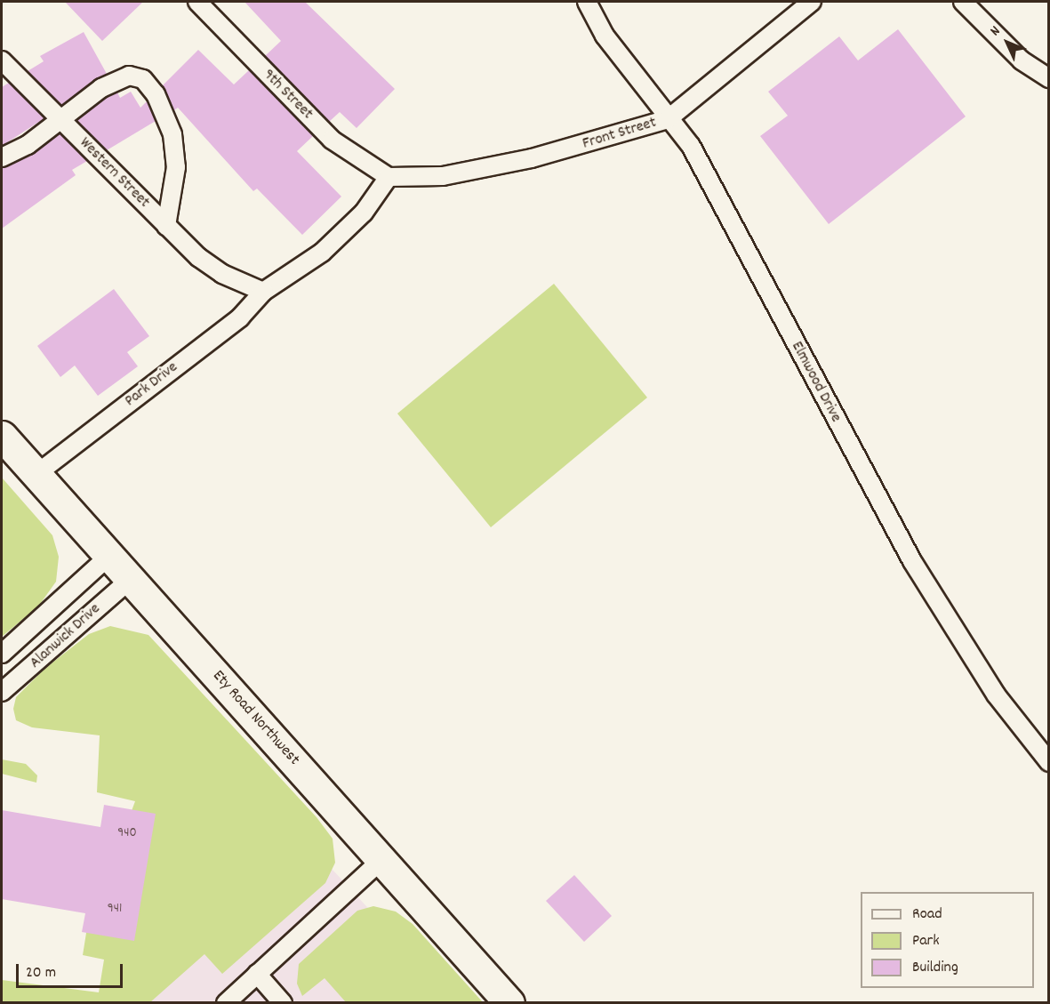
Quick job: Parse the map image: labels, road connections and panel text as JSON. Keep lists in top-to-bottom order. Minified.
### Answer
{"streets":{"street":["Ety Road Northwest"],"lane":["9th Street","Front Street","Western Street","Elmwood Drive","Park Drive","Alanwick Drive"]},"crossings":[["9th Street","Front Street"],["Front Street","Elmwood Drive"],["Western Street","Park Drive"],["Park Drive","Ety Road Northwest"],["Alanwick Drive","Ety Road Northwest"]],"house_numbers":["940","941"],"legend":["Road","Park","Building"],"scale_bar":"20 m","north":"top left"}
